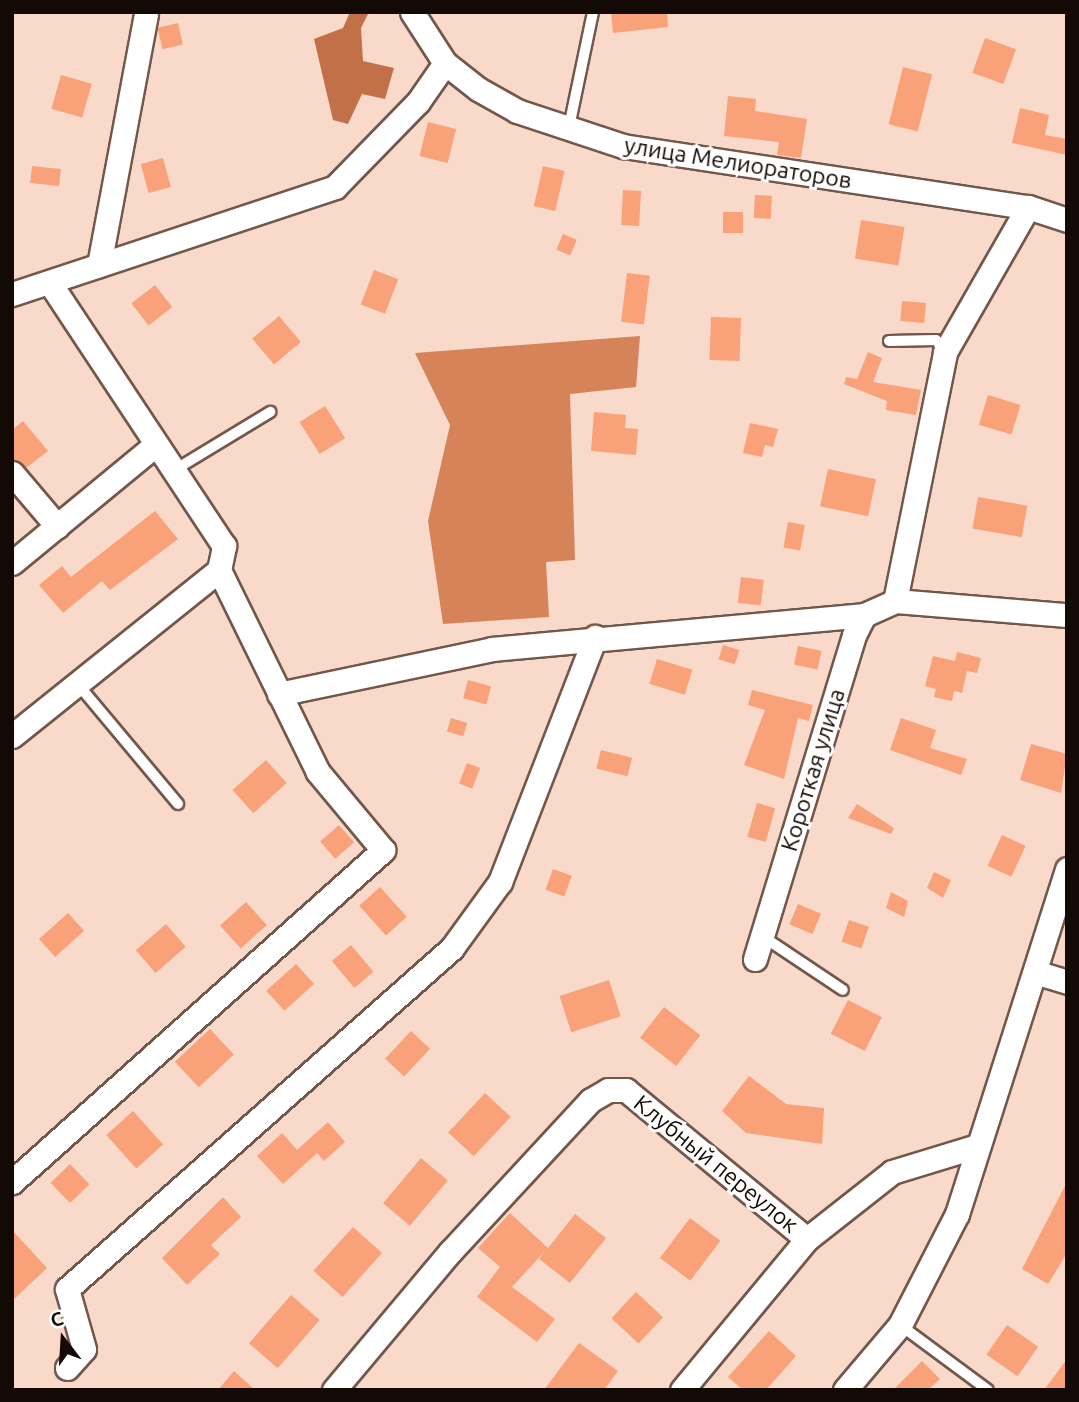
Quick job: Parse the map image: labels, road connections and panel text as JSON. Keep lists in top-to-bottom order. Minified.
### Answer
{"streets":{"street":["улица Мелиораторов","Короткая улица","Клубный переулок"]},"north":"top"}
